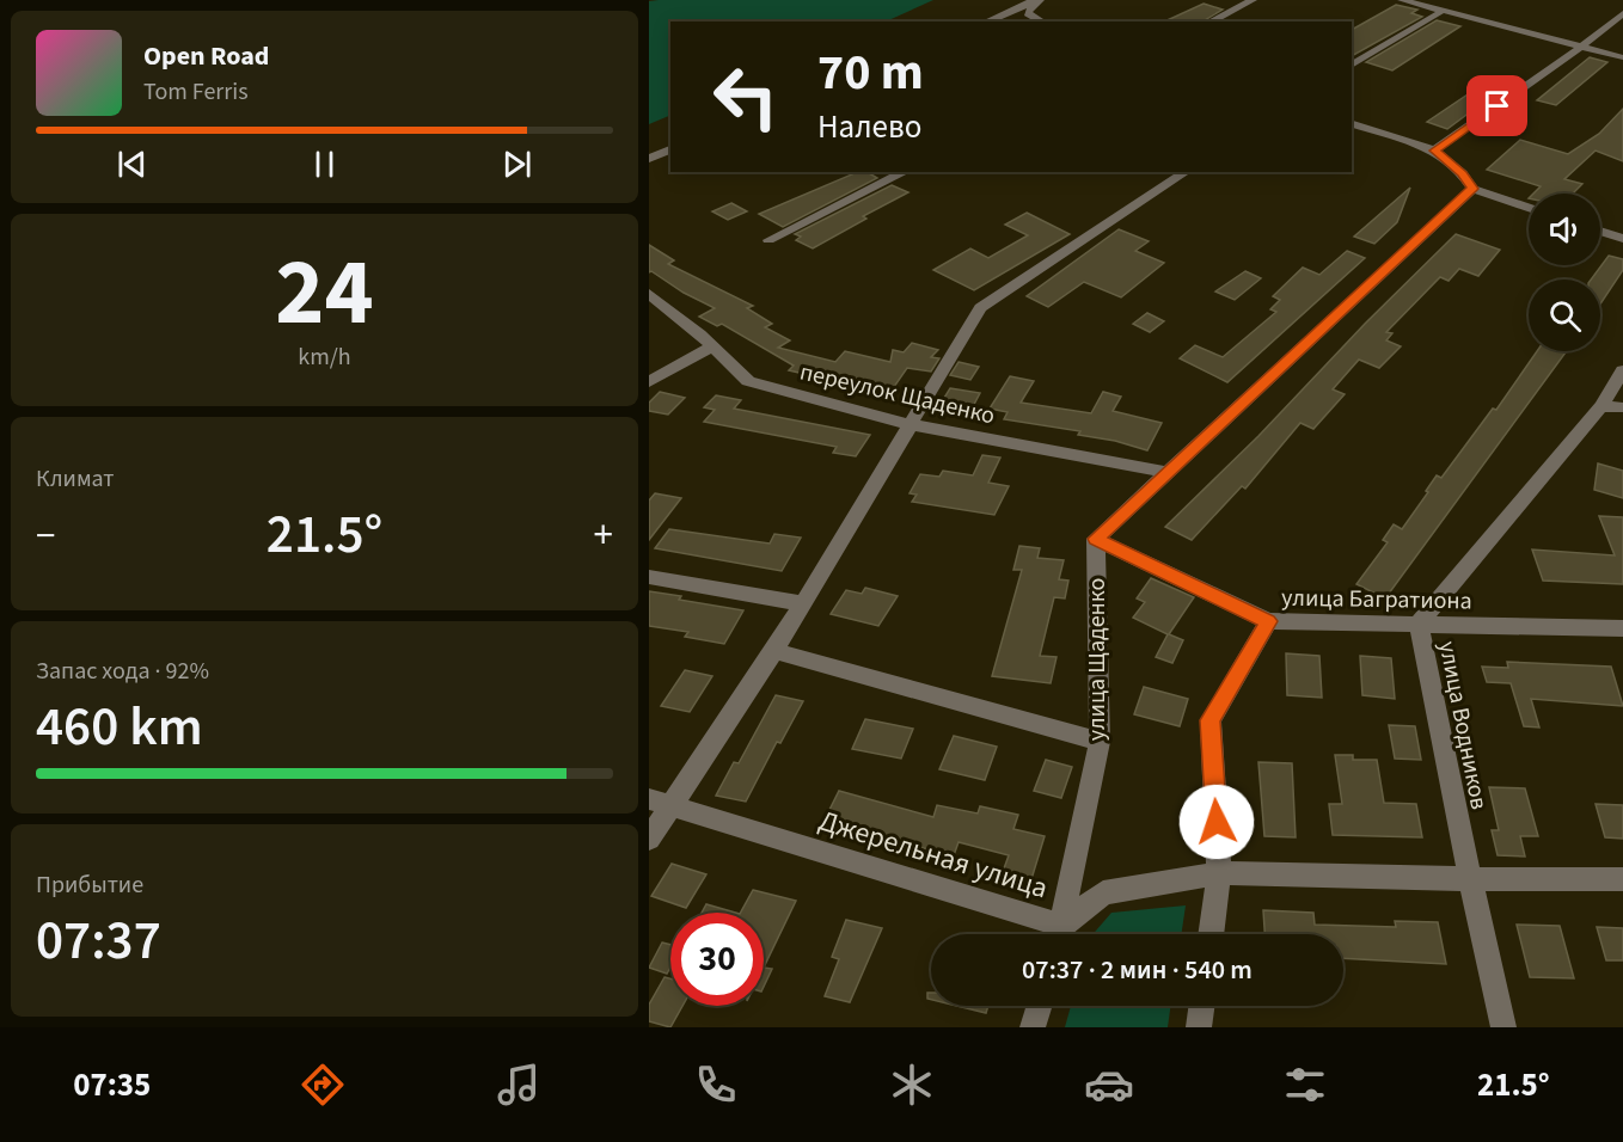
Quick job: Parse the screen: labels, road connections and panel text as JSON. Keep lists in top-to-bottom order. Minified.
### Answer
{"streets":{"street":["переулок Щаденко","улица Багратиона","улица Щаденко","улица Водников","Джерельная улица"]},"crossings":[["улица Багратиона","улица Водников"],["улица Багратиона","Джерельная улица"],["улица Водников","Джерельная улица"]],"page":{"turn":["70 m","Налево"],"song":["Open Road","Tom Ferris"],"tile":[["24","km/h"],"Климат",["Запас хода · 92%","460 km"],["Прибытие","07:37"]],"heat":["−","21.5°","+"],"limit":"30","trip":"07:37 · 2 мин · 540 m","tabs":["07:35","21.5°"]}}
